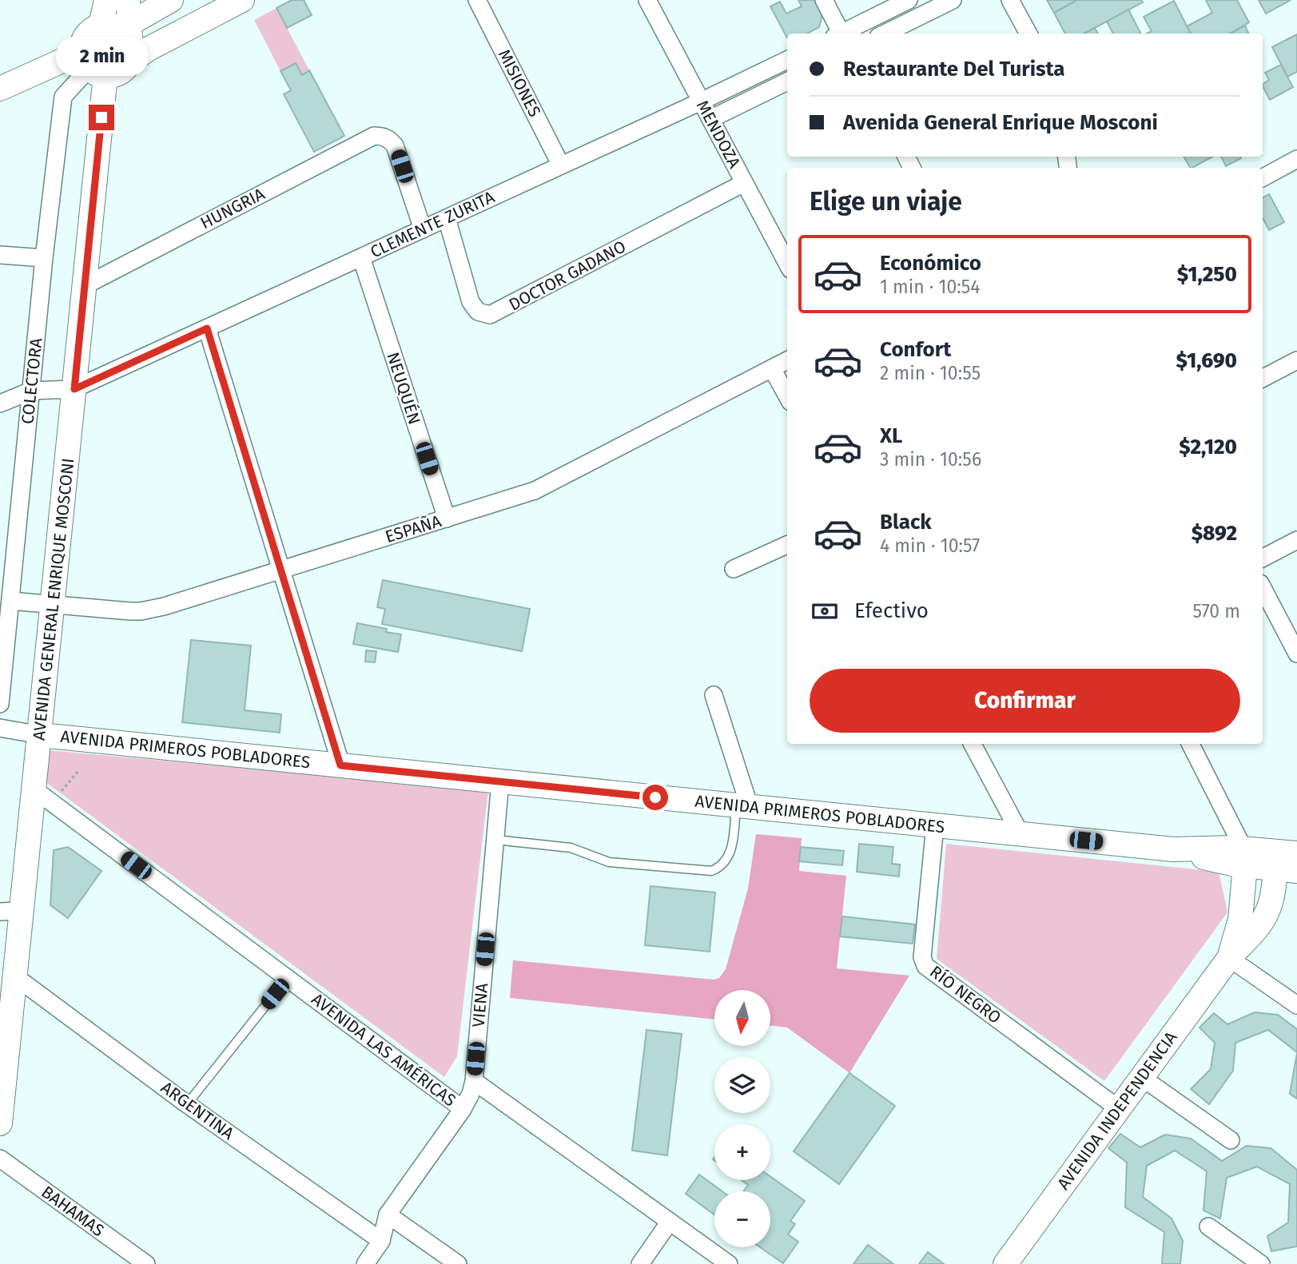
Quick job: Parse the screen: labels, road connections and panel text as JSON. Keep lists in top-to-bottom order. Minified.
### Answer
{"streets":{"street":["MISIONES","MENDOZA","HUNGRIA","CLEMENTE ZURITA","DOCTOR GADANO","COLECTORA","NEUQUÉN","ESPAÑA","AVENIDA GENERAL ENRIQUE MOSCONI","AVENIDA PRIMEROS POBLADORES","RÍO NEGRO","VIENA","AVENIDA LAS AMÉRICAS","ARGENTINA","AVENIDA INDEPENDENCIA","BAHAMAS"]},"crossings":[["MISIONES","CLEMENTE ZURITA"],["MENDOZA","CLEMENTE ZURITA"],["MENDOZA","DOCTOR GADANO"],["HUNGRIA","CLEMENTE ZURITA"],["HUNGRIA","AVENIDA GENERAL ENRIQUE MOSCONI"],["CLEMENTE ZURITA","DOCTOR GADANO"],["CLEMENTE ZURITA","NEUQUÉN"],["CLEMENTE ZURITA","AVENIDA GENERAL ENRIQUE MOSCONI"],["COLECTORA","ESPAÑA"],["COLECTORA","AVENIDA GENERAL ENRIQUE MOSCONI"],["NEUQUÉN","ESPAÑA"],["ESPAÑA","AVENIDA GENERAL ENRIQUE MOSCONI"],["AVENIDA GENERAL ENRIQUE MOSCONI","AVENIDA PRIMEROS POBLADORES"],["AVENIDA GENERAL ENRIQUE MOSCONI","AVENIDA LAS AMÉRICAS"],["AVENIDA GENERAL ENRIQUE MOSCONI","ARGENTINA"],["AVENIDA PRIMEROS POBLADORES","RÍO NEGRO"],["AVENIDA PRIMEROS POBLADORES","VIENA"],["AVENIDA PRIMEROS POBLADORES","AVENIDA INDEPENDENCIA"],["RÍO NEGRO","AVENIDA INDEPENDENCIA"],["VIENA","AVENIDA LAS AMÉRICAS"],["VIENA","ARGENTINA"]],"north":"bottom","page":{"banner":["Restaurante Del Turista","Avenida General Enrique Mosconi"],"bubble":"2 min","heading":"Elige un viaje","list":[{"name":"Económico","note":"1 min · 10:54","value":"$1,250"},{"name":"Confort","note":"2 min · 10:55","value":"$1,690"},{"name":"XL","note":"3 min · 10:56","value":"$2,120"},{"name":"Black","note":"4 min · 10:57","value":"$892"}],"pay":["Efectivo","570 m"],"buttons":"Confirmar","map_buttons":["+","−"]}}
